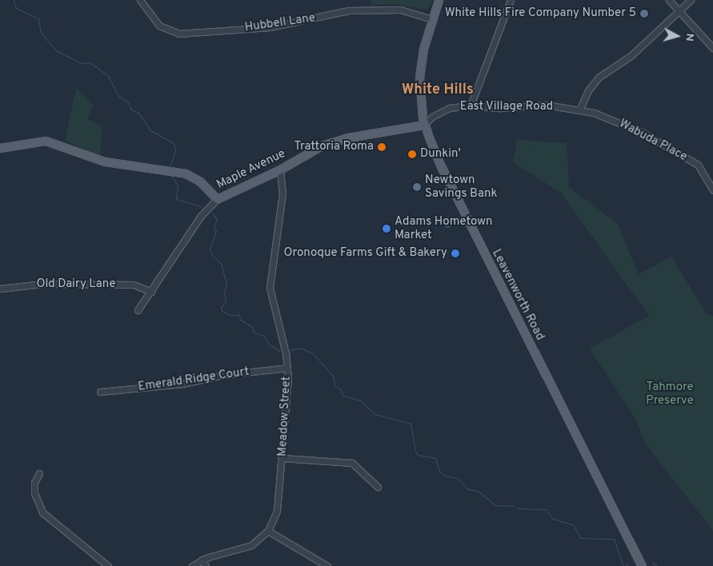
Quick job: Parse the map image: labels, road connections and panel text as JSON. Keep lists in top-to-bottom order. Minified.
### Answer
{"streets":{"main road":["Maple Avenue","Leavenworth Road"],"street":["Hubbell Lane","East Village Road","Wabuda Place","Old Dairy Lane","Emerald Ridge Court","Meadow Street"]},"crossings":[["Hubbell Lane","Leavenworth Road"],["East Village Road","Wabuda Place"],["East Village Road","Maple Avenue"],["East Village Road","Leavenworth Road"],["Maple Avenue","Leavenworth Road"],["Maple Avenue","Meadow Street"],["Emerald Ridge Court","Meadow Street"]],"districts":["White Hills"],"parks":["Tahmore Preserve"],"places":["White Hills Fire Company Number 5","Trattoria Roma","Dunkin'","Newtown Savings Bank","Adams Hometown Market","Oronoque Farms Gift & Bakery"],"north":"right"}
